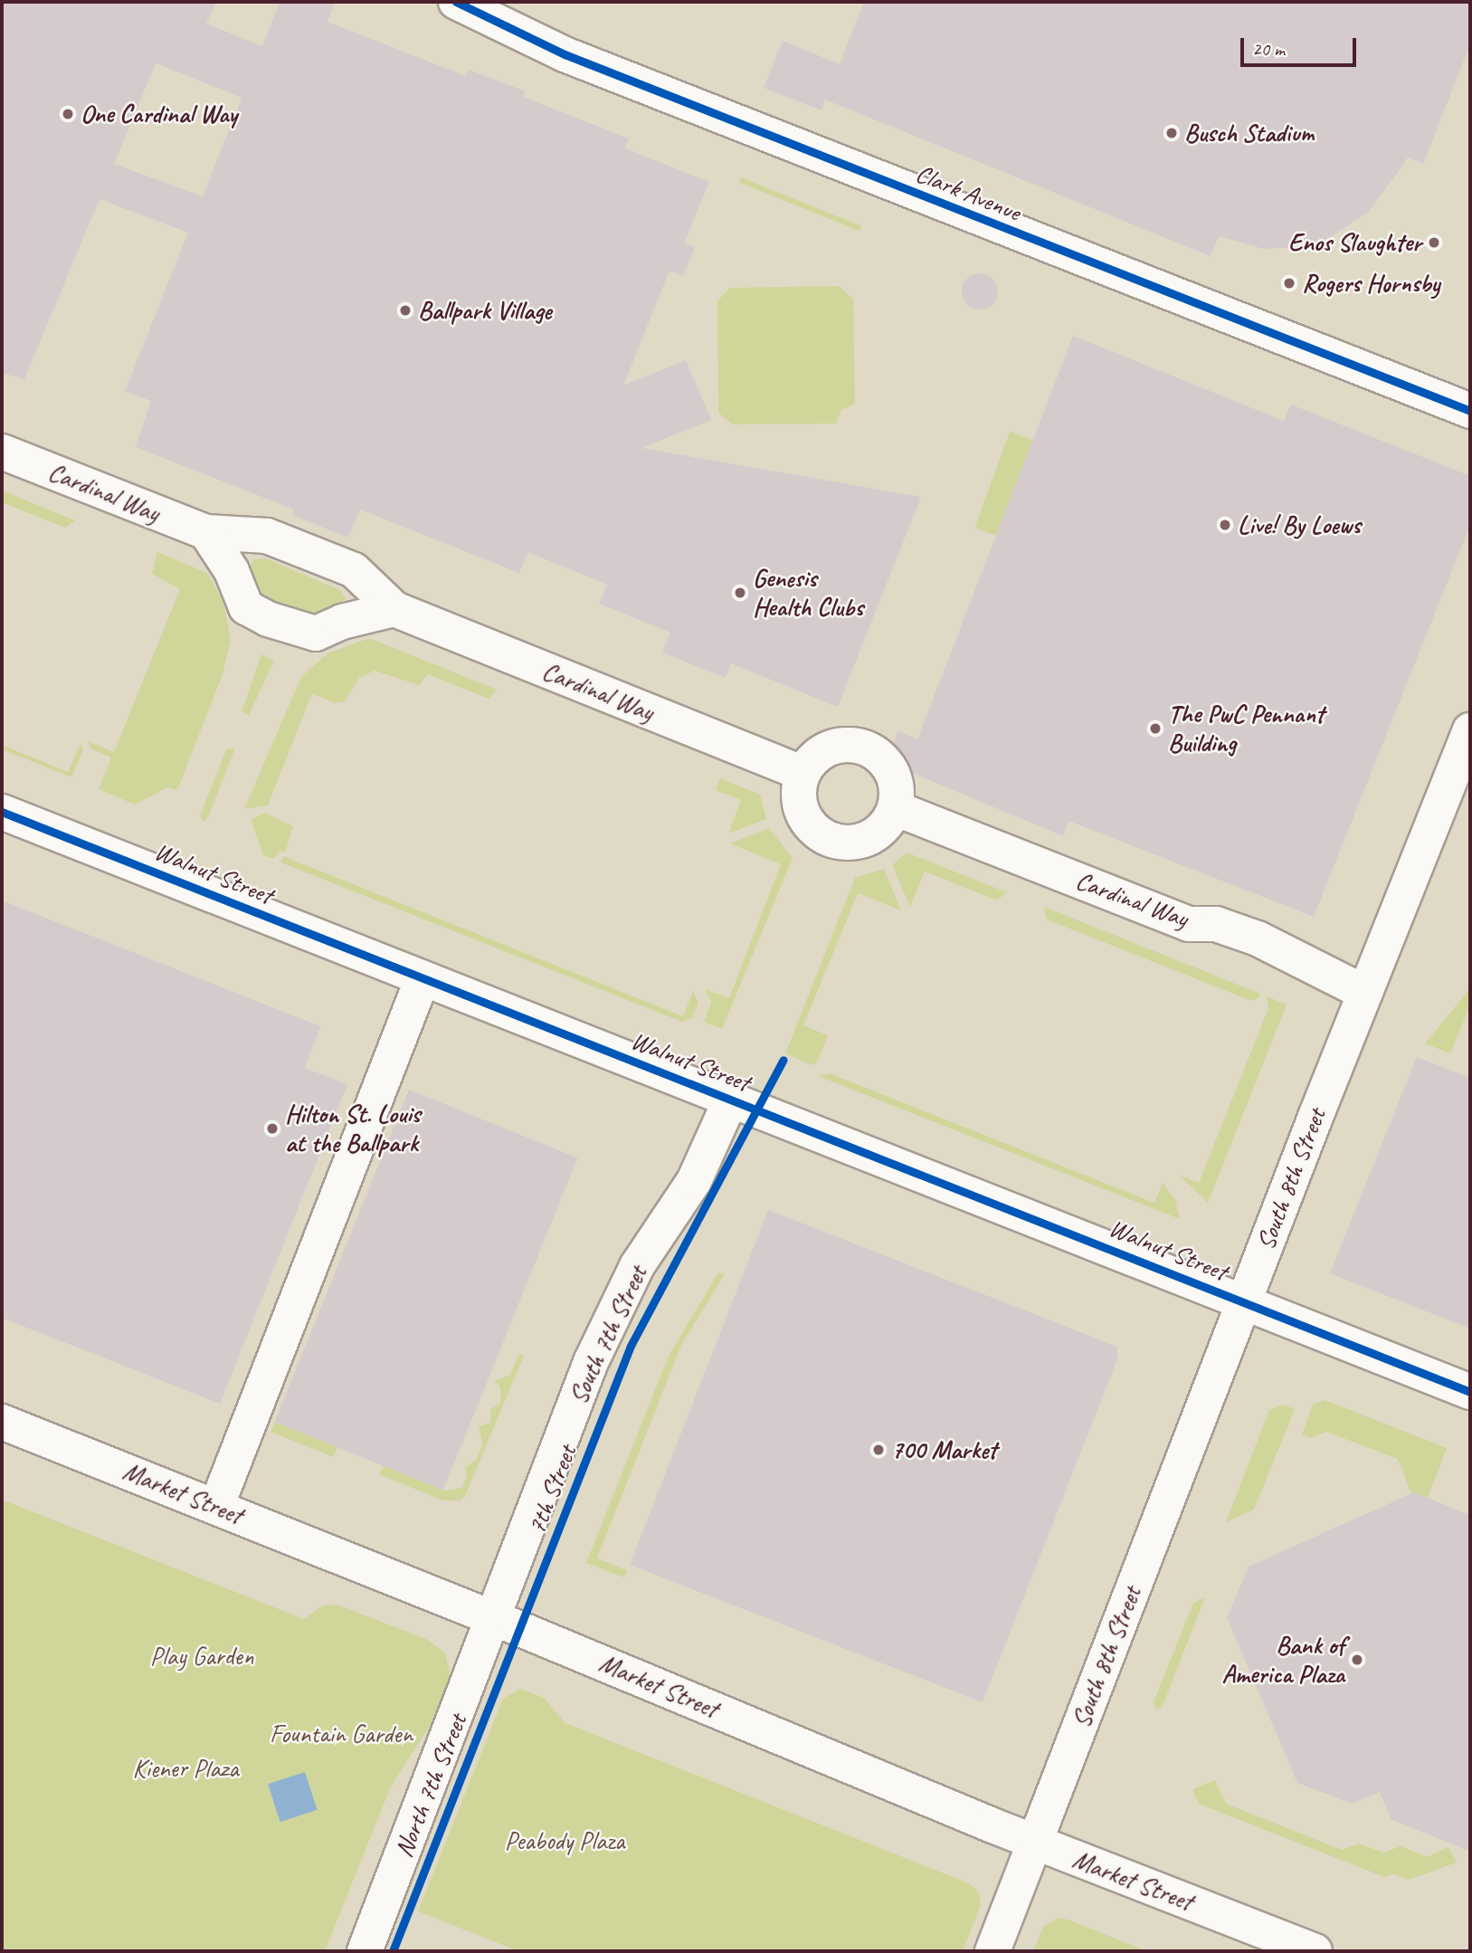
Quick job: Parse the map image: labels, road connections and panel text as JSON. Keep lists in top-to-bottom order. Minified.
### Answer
{"streets":{"street":["Clark Avenue","Cardinal Way","Walnut Street","South 8th Street","South 7th Street","Market Street","North 7th Street"],"cycle path":["7th Street"]},"crossings":[["Cardinal Way","South 8th Street"],["Walnut Street","South 8th Street"],["Walnut Street","South 7th Street"],["South 8th Street","Market Street"],["South 7th Street","Market Street"],["South 7th Street","North 7th Street"],["Market Street","North 7th Street"]],"parks":["Play Garden","Fountain Garden","Kiener Plaza","Peabody Plaza"],"places":["One Cardinal Way","Busch Stadium","Enos Slaughter","Rogers Hornsby","Ballpark Village","Live! By Loews","Genesis Health Clubs","The PwC Pennant Building","Hilton St. Louis at the Ballpark","700 Market","Bank of America Plaza"],"scale_bar":"20 m"}
